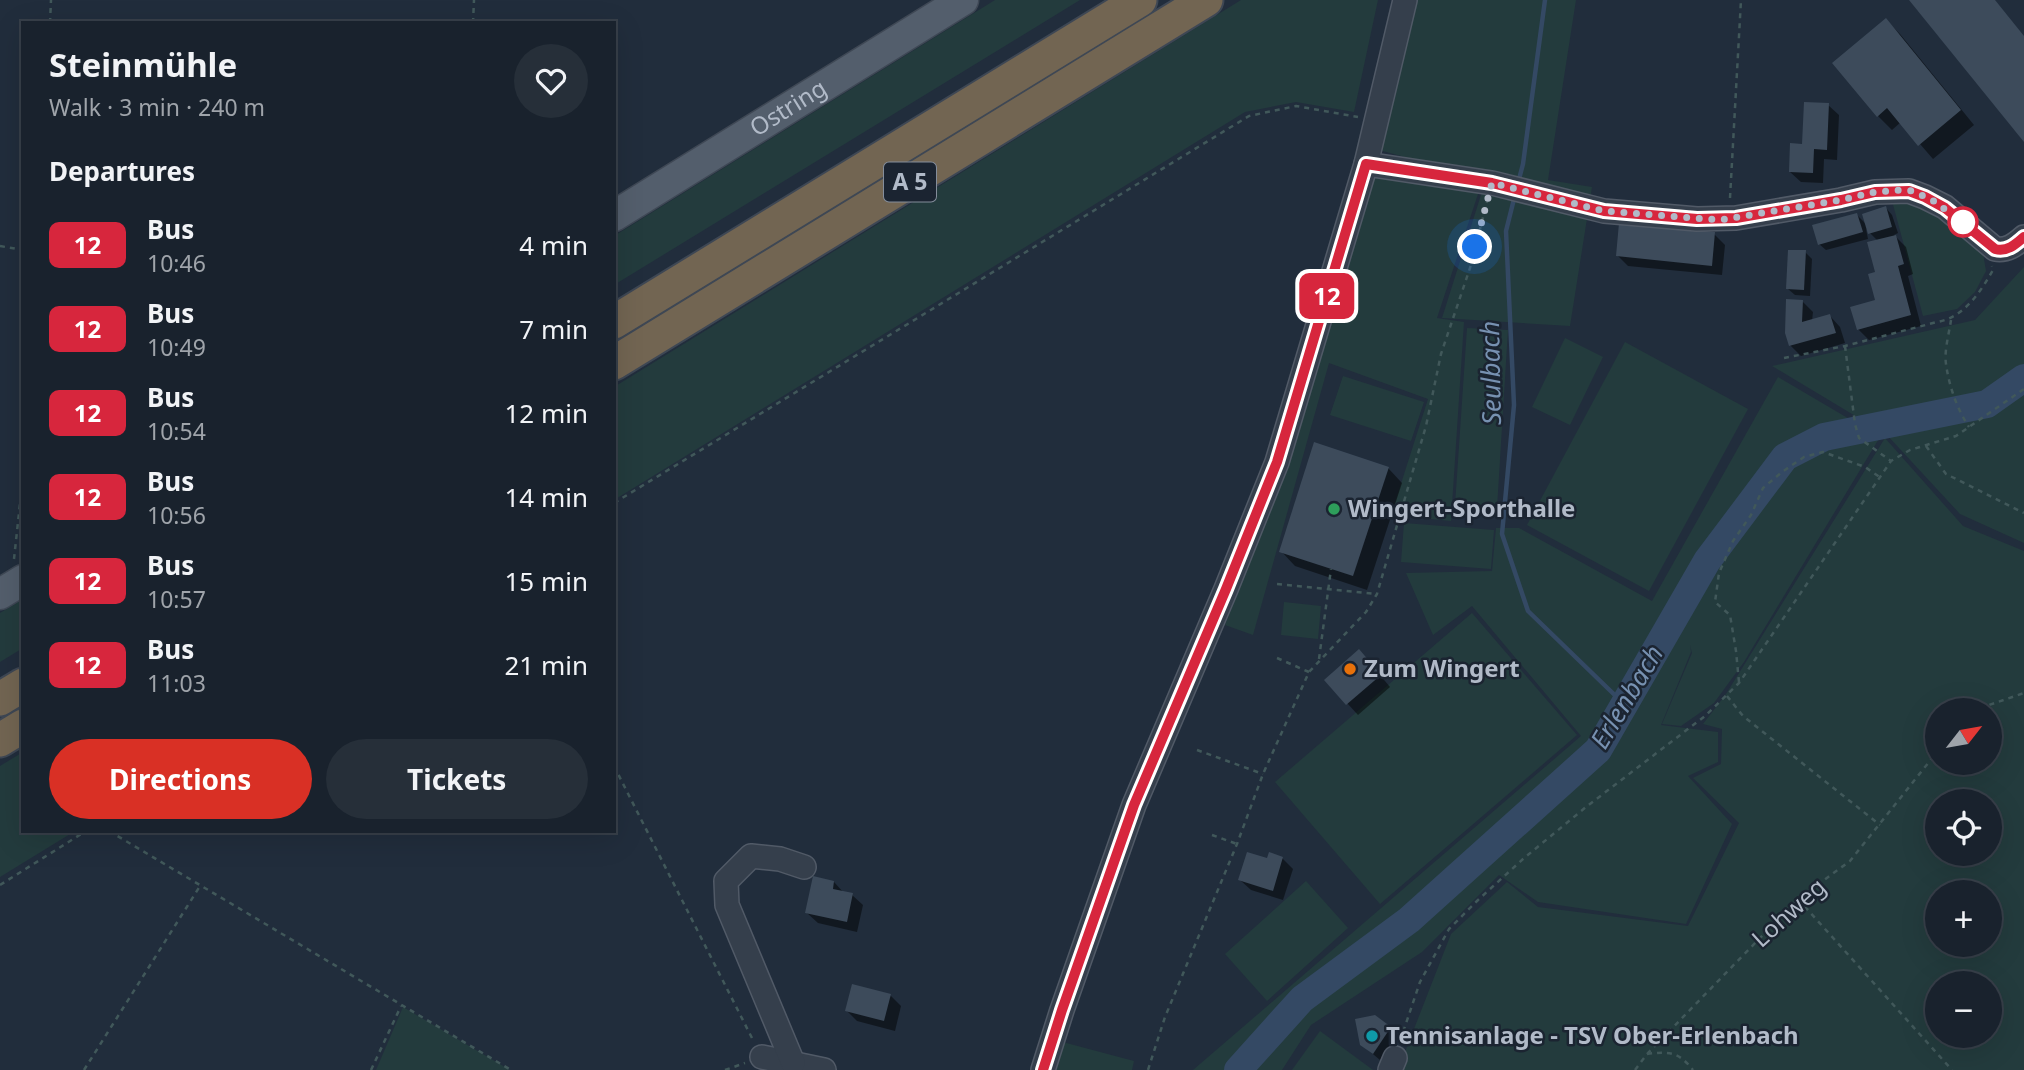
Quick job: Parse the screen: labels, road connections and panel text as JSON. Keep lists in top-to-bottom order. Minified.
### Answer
{"streets":{"highway":["A 5"],"main road":["Ostring"],"path":["Lohweg"]},"water":["Seulbach","Erlenbach"],"places":["Wingert-Sporthalle","Zum Wingert","Tennisanlage - TSV Ober-Erlenbach"],"lines":["bus line 12"],"north":"top right","page":{"on_map":"12","heading":[["Steinmühle","Walk · 3 min · 240 m"],"Departures"],"list":[{"mark":"12","name":"Bus","note":"10:46","value":"4 min"},{"mark":"12","name":"Bus","note":"10:49","value":"7 min"},{"mark":"12","name":"Bus","note":"10:54","value":"12 min"},{"mark":"12","name":"Bus","note":"10:56","value":"14 min"},{"mark":"12","name":"Bus","note":"10:57","value":"15 min"},{"mark":"12","name":"Bus","note":"11:03","value":"21 min"}],"map_buttons":["+","−"],"buttons":["Directions","Tickets"]}}
